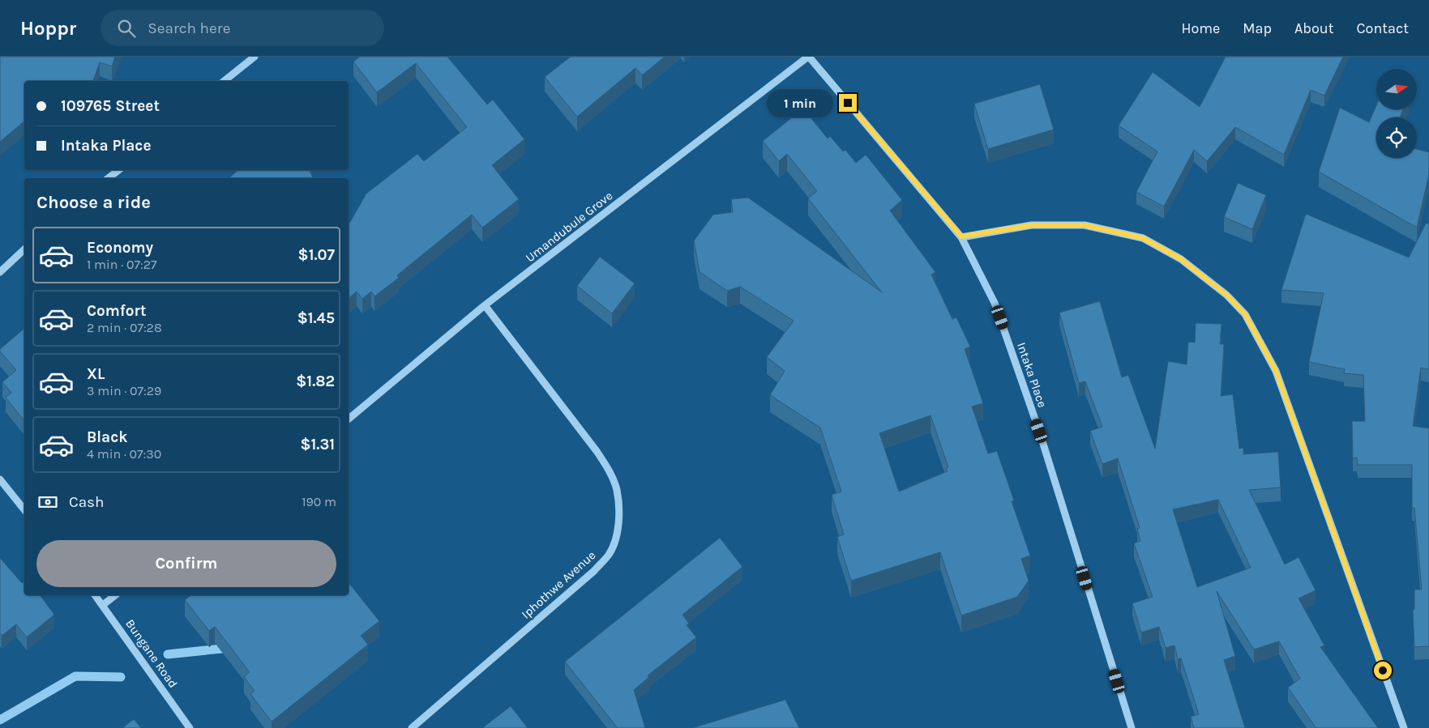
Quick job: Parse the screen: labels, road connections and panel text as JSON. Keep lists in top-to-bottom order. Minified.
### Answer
{"streets":{"street":["Umandubule Grove","Intaka Place","Iphothwe Avenue","Bungane Road"]},"crossings":[["Umandubule Grove","Intaka Place"],["Umandubule Grove","Iphothwe Avenue"]],"north":"right","page":{"header":"Hoppr","search":"Search here","nav":["Home","Map","About","Contact"],"banner":["109765 Street","Intaka Place"],"bubble":"1 min","heading":"Choose a ride","list":[{"name":"Economy","note":"1 min · 07:27","value":"$1.07"},{"name":"Comfort","note":"2 min · 07:28","value":"$1.45"},{"name":"XL","note":"3 min · 07:29","value":"$1.82"},{"name":"Black","note":"4 min · 07:30","value":"$1.31"}],"pay":["Cash","190 m"],"buttons":"Confirm"}}
